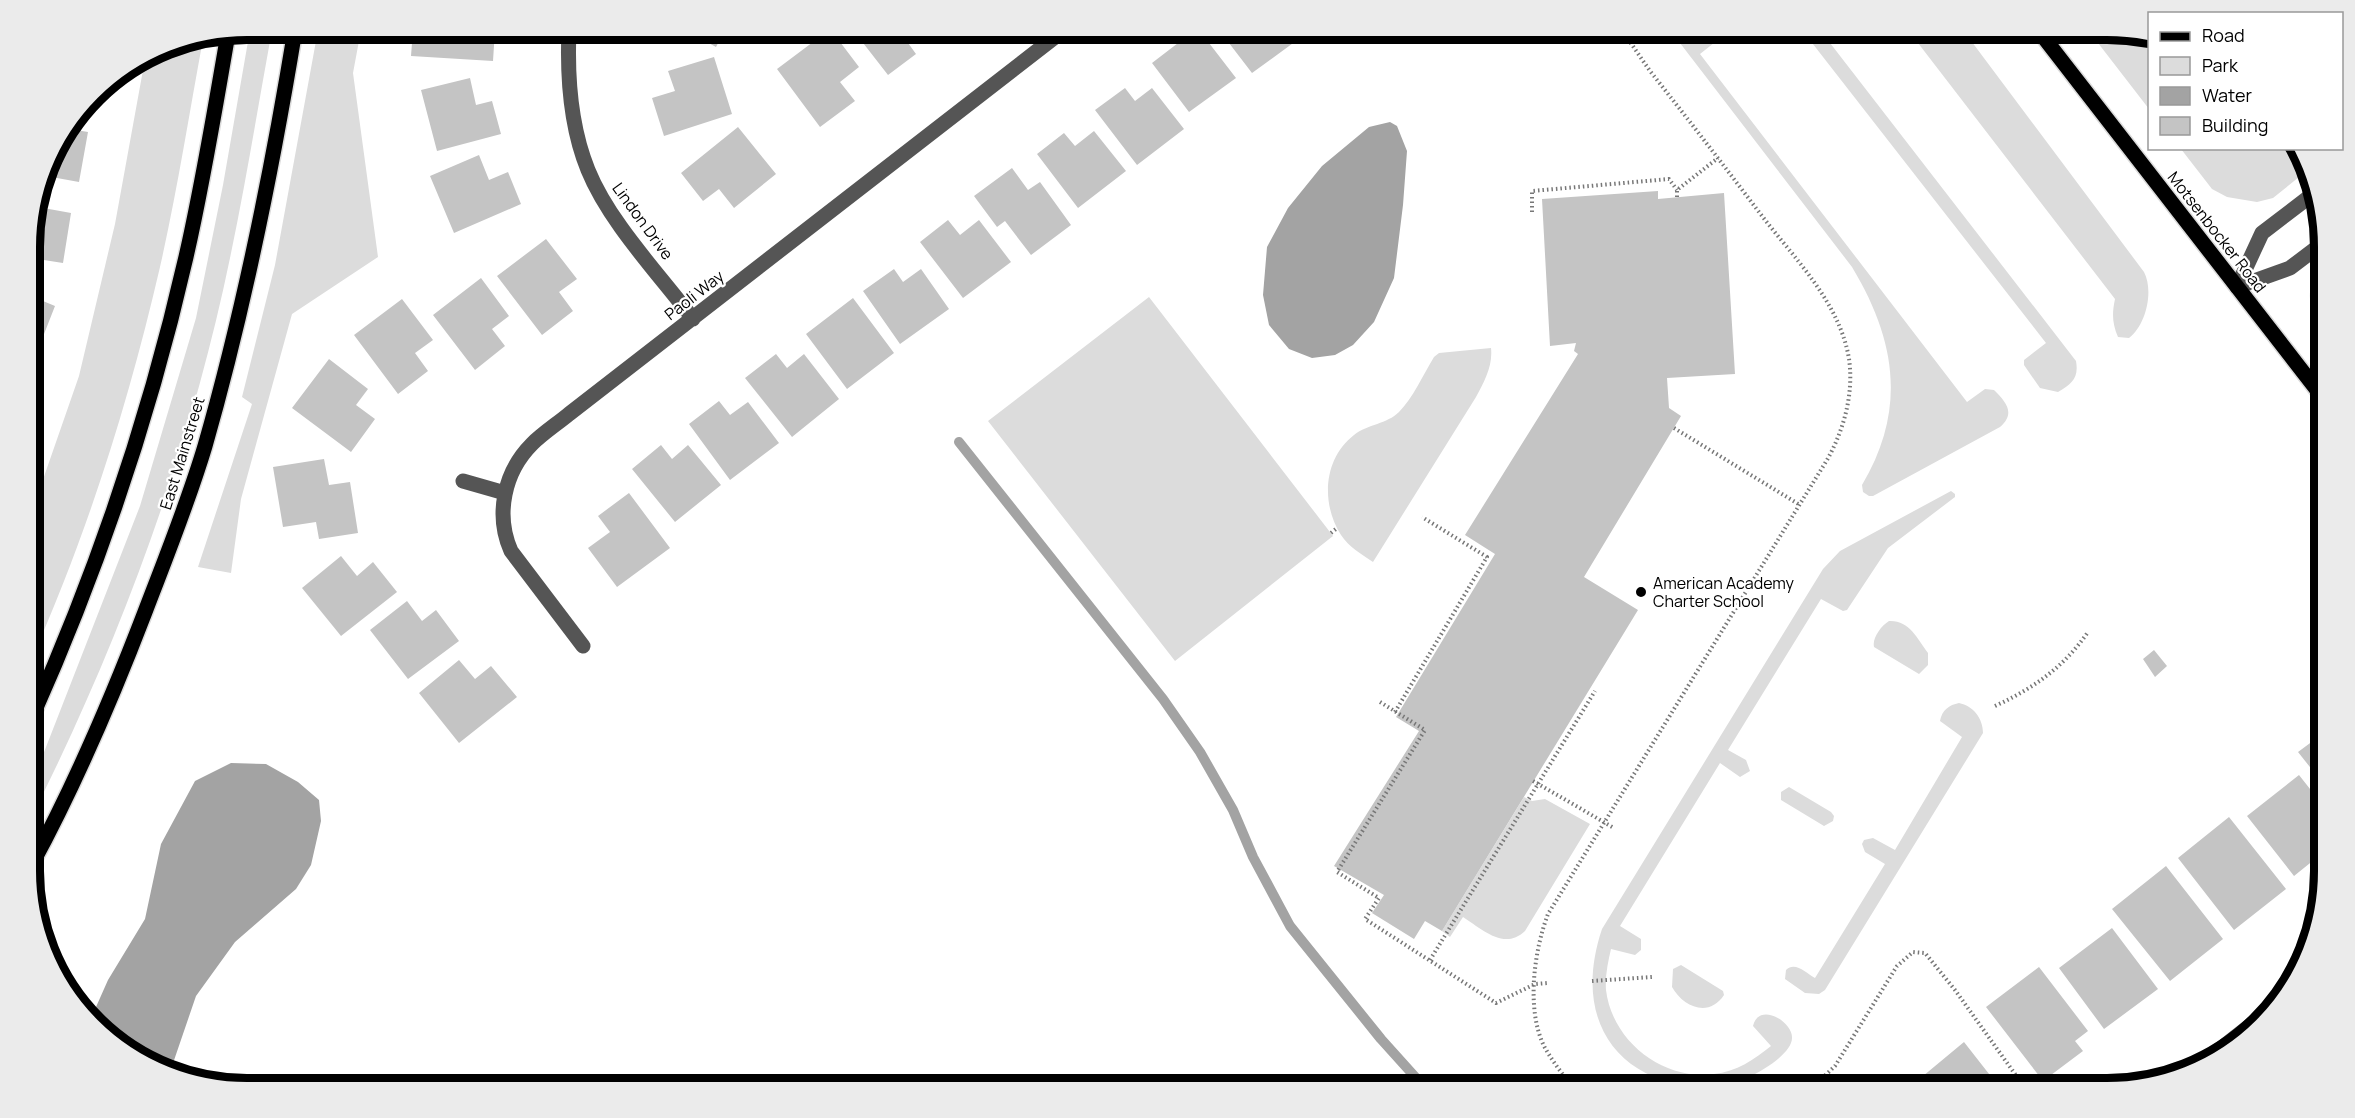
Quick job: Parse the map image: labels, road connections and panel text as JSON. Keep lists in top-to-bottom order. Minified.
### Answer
{"streets":{"main road":["Motsenbocker Road","East Mainstreet"],"street":["Lindon Drive","Paoli Way"]},"crossings":[["Lindon Drive","Paoli Way"]],"places":["American Academy Charter School"],"legend":["Road","Park","Water","Building"]}
